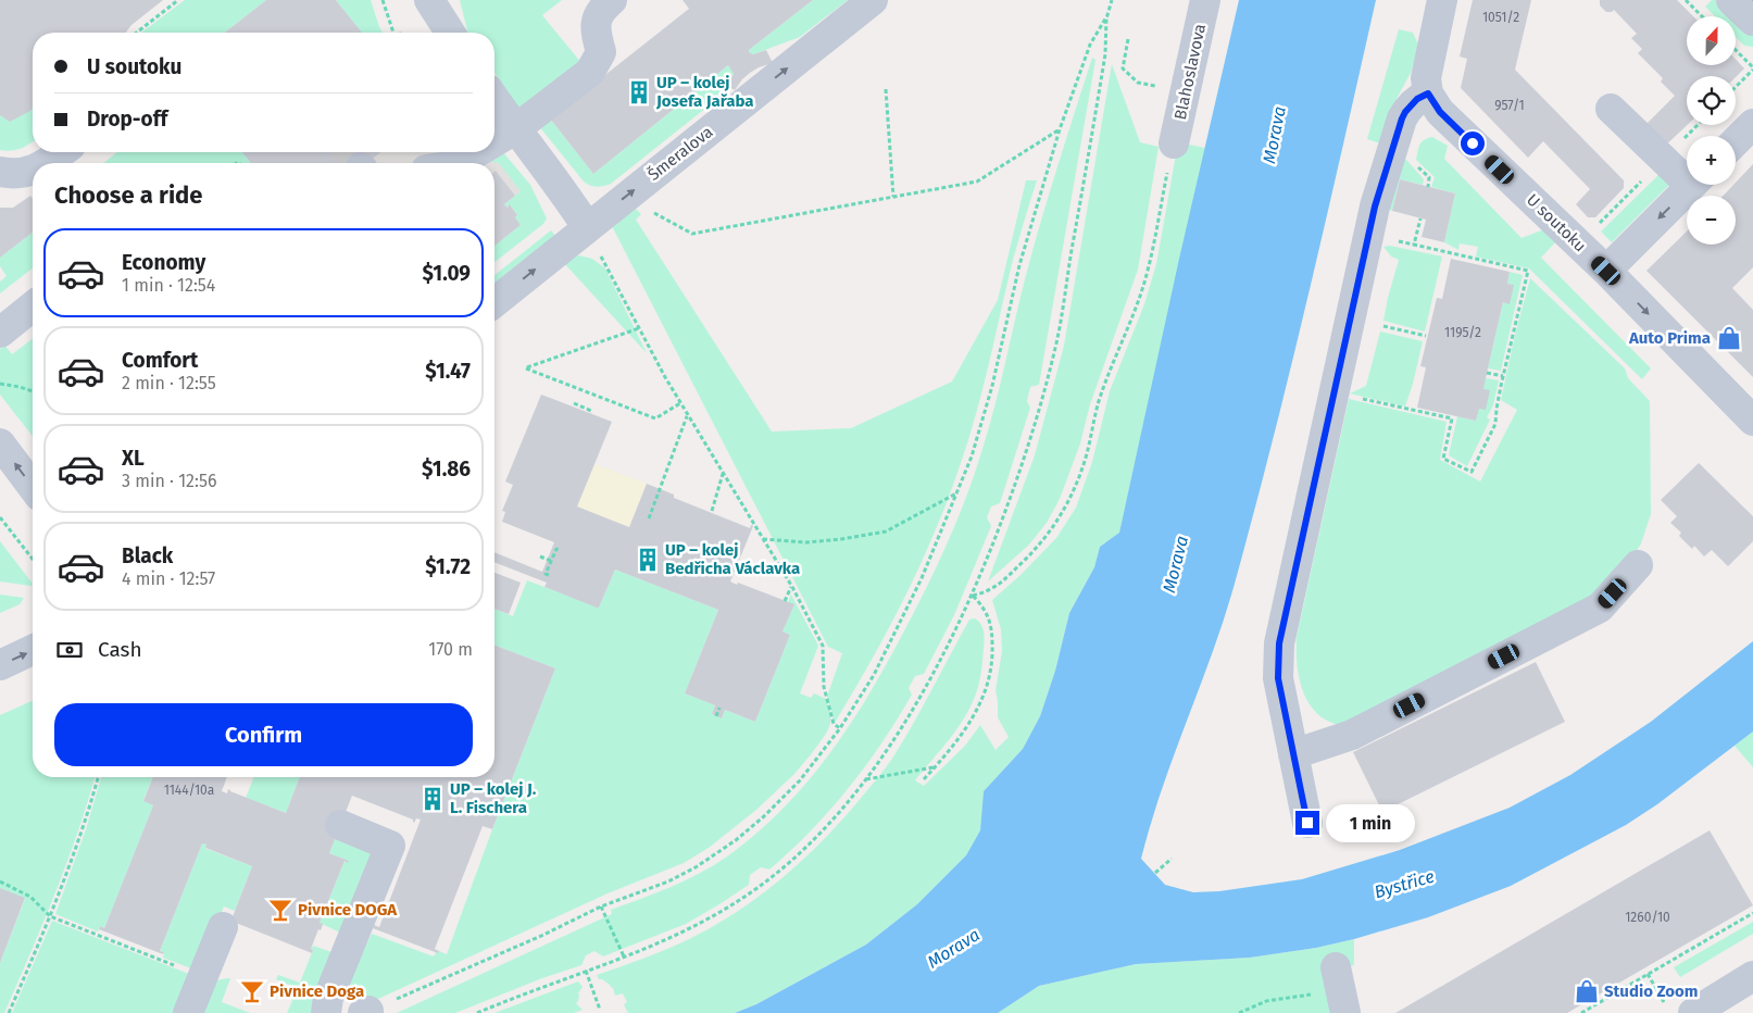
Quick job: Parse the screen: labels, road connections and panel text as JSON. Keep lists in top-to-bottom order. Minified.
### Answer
{"streets":{"street":["Blahoslavova","Šmeralova","U soutoku"]},"one_way":["Šmeralova","U soutoku"],"water":["Morava","Bystřice"],"places":{"building":["UP – kolej Josefa Jařaba","UP – kolej Bedřicha Václavka","UP – kolej J. L. Fischera"],"shop":["Auto Prima","Studio Zoom"],"bar":["Pivnice DOGA","Pivnice Doga"]},"house_numbers":["1051/2","957/1","1195/2","1144/10a","1260/10"],"north":"top","page":{"map_buttons":["+","−"],"banner":["U soutoku","Drop-off"],"heading":"Choose a ride","list":[{"name":"Economy","note":"1 min · 12:54","value":"$1.09"},{"name":"Comfort","note":"2 min · 12:55","value":"$1.47"},{"name":"XL","note":"3 min · 12:56","value":"$1.86"},{"name":"Black","note":"4 min · 12:57","value":"$1.72"}],"pay":["Cash","170 m"],"buttons":"Confirm","bubble":"1 min"}}
